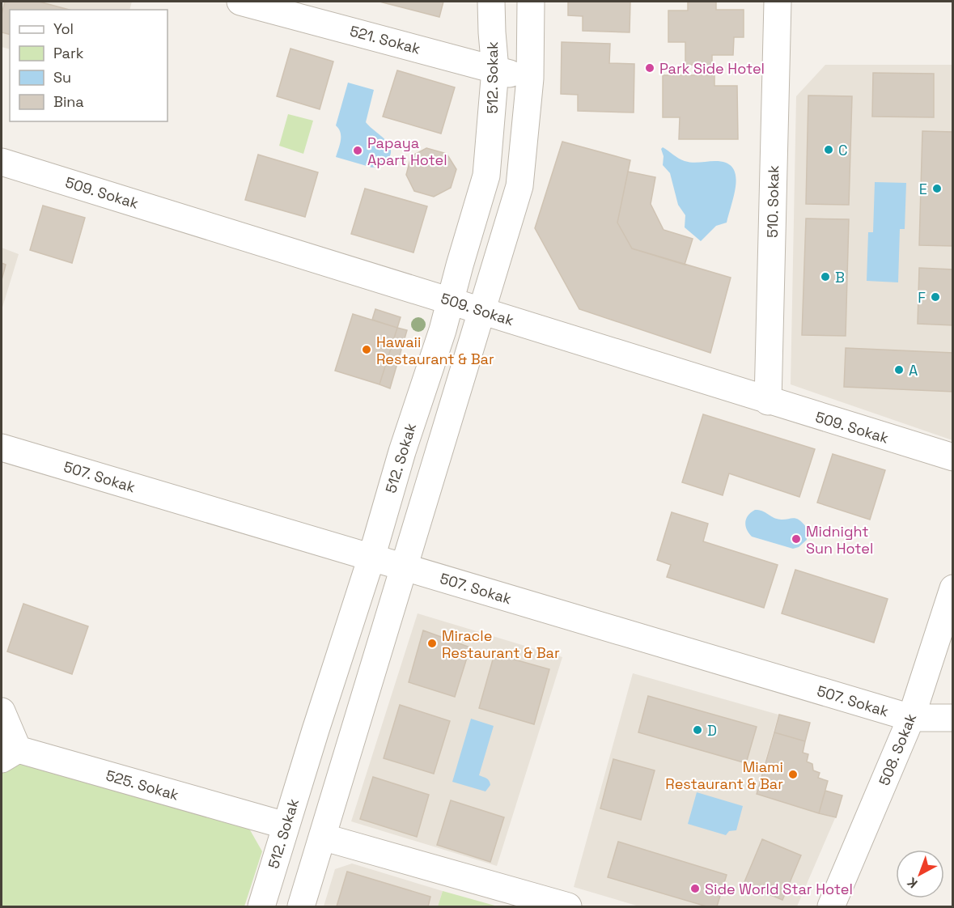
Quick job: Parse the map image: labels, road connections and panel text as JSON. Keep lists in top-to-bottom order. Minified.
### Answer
{"streets":{"street":["521. Sokak","512. Sokak","509. Sokak","510. Sokak","507. Sokak","508. Sokak","525. Sokak"]},"crossings":[["521. Sokak","512. Sokak"],["512. Sokak","509. Sokak"],["512. Sokak","507. Sokak"],["512. Sokak","525. Sokak"],["509. Sokak","510. Sokak"],["507. Sokak","508. Sokak"]],"places":["Park Side Hotel","C","Papaya Apart Hotel","E","B","F","Hawaii Restaurant & Bar","A","Midnight Sun Hotel","Miracle Restaurant & Bar","D","Miami Restaurant & Bar","Side World Star Hotel"],"legend":["Yol","Park","Su","Bina"],"north":"bottom left"}
